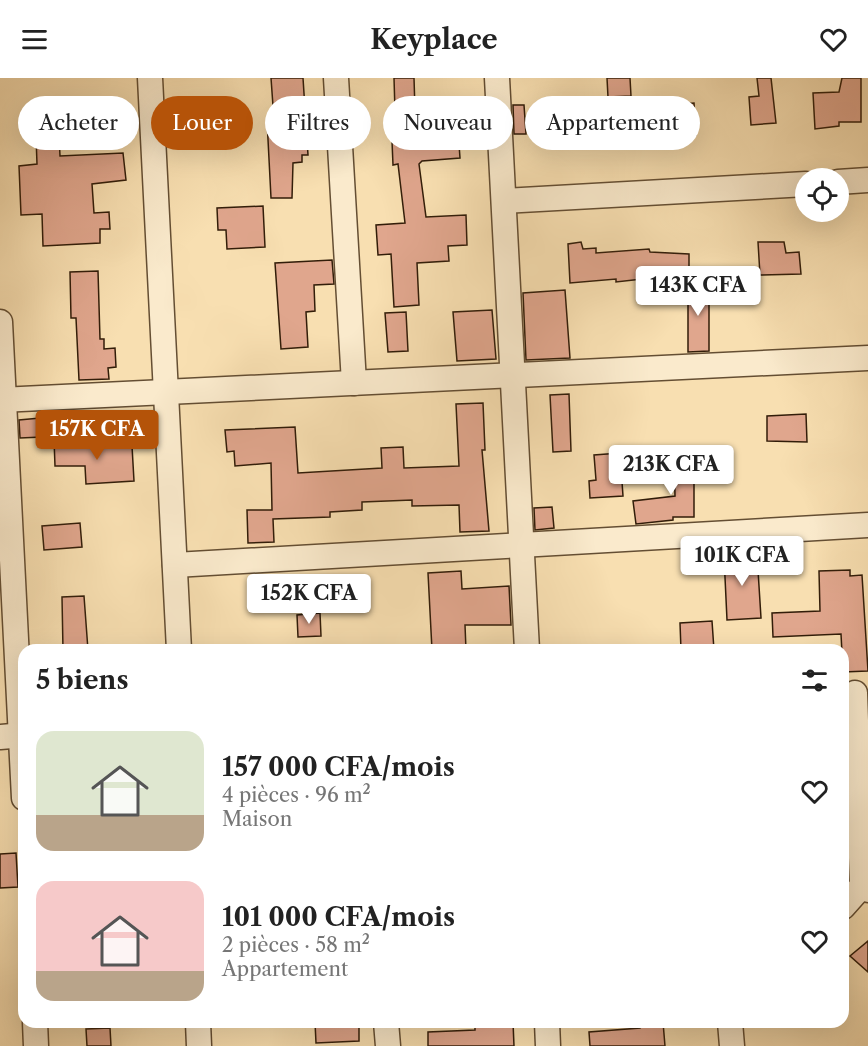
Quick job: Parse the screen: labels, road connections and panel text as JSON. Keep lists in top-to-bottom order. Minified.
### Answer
{"page":{"header":"Keyplace","chip":["Acheter","Louer","Filtres","Nouveau","Appartement"],"price":["143K CFA","157K CFA","213K CFA","101K CFA","152K CFA"],"heading":"5 biens","list":[{"name":"157 000 CFA/mois","note":"4 pièces · 96 m² · Maison"},{"name":"101 000 CFA/mois","note":"2 pièces · 58 m² · Appartement"}]}}
